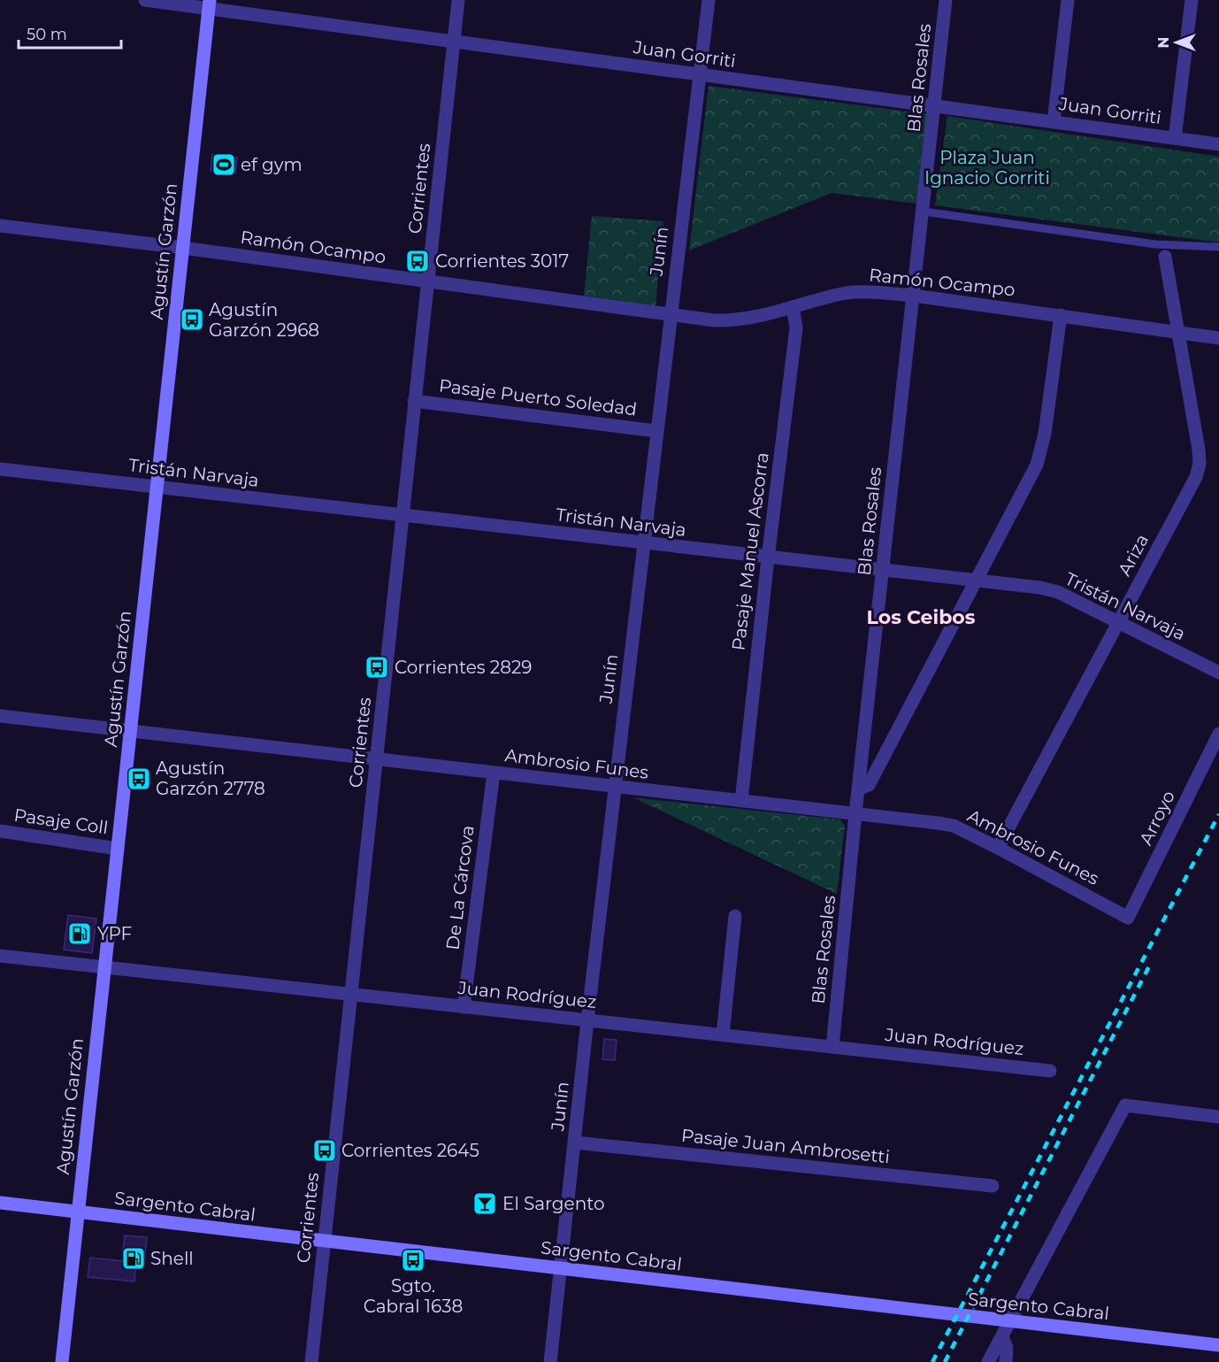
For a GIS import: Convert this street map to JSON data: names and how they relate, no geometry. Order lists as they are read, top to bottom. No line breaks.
{"streets":{"main road":["Agustín Garzón","Sargento Cabral"],"street":["Juan Gorriti","Blas Rosales","Corrientes","Ramón Ocampo","Junín","Pasaje Puerto Soledad","Tristán Narvaja","Pasaje Manuel Ascorra","Ariza","Ambrosio Funes","Arroyo","Pasaje Coll","De La Cárcova","Juan Rodríguez","Pasaje Juan Ambrosetti"]},"crossings":[["Juan Gorriti","Blas Rosales"],["Juan Gorriti","Corrientes"],["Juan Gorriti","Agustín Garzón"],["Juan Gorriti","Junín"],["Blas Rosales","Ramón Ocampo"],["Blas Rosales","Tristán Narvaja"],["Blas Rosales","Ambrosio Funes"],["Blas Rosales","Juan Rodríguez"],["Corrientes","Ramón Ocampo"],["Corrientes","Pasaje Puerto Soledad"],["Corrientes","Tristán Narvaja"],["Corrientes","Ambrosio Funes"],["Corrientes","Juan Rodríguez"],["Corrientes","Sargento Cabral"],["Ramón Ocampo","Agustín Garzón"],["Ramón Ocampo","Junín"],["Ramón Ocampo","Pasaje Manuel Ascorra"],["Ramón Ocampo","Ariza"],["Agustín Garzón","Tristán Narvaja"],["Agustín Garzón","Ambrosio Funes"],["Agustín Garzón","Pasaje Coll"],["Agustín Garzón","Juan Rodríguez"],["Agustín Garzón","Sargento Cabral"],["Junín","Pasaje Puerto Soledad"],["Junín","Tristán Narvaja"],["Junín","Ambrosio Funes"],["Junín","Juan Rodríguez"],["Junín","Pasaje Juan Ambrosetti"],["Junín","Sargento Cabral"],["Tristán Narvaja","Pasaje Manuel Ascorra"],["Tristán Narvaja","Ariza"],["Pasaje Manuel Ascorra","Ambrosio Funes"],["Ariza","Ambrosio Funes"],["Ambrosio Funes","Arroyo"],["Ambrosio Funes","De La Cárcova"],["De La Cárcova","Juan Rodríguez"]],"districts":["Los Ceibos"],"parks":["Plaza Juan Ignacio Gorriti"],"places":{"sports":["ef gym"],"bus stop":["Corrientes 3017","Agustín Garzón 2968","Corrientes 2829","Agustín Garzón 2778","Corrientes 2645","Sgto. Cabral 1638"],"fuel station":["YPF","Shell"],"bar":["El Sargento"]},"scale_bar":"50 m","north":"left"}
